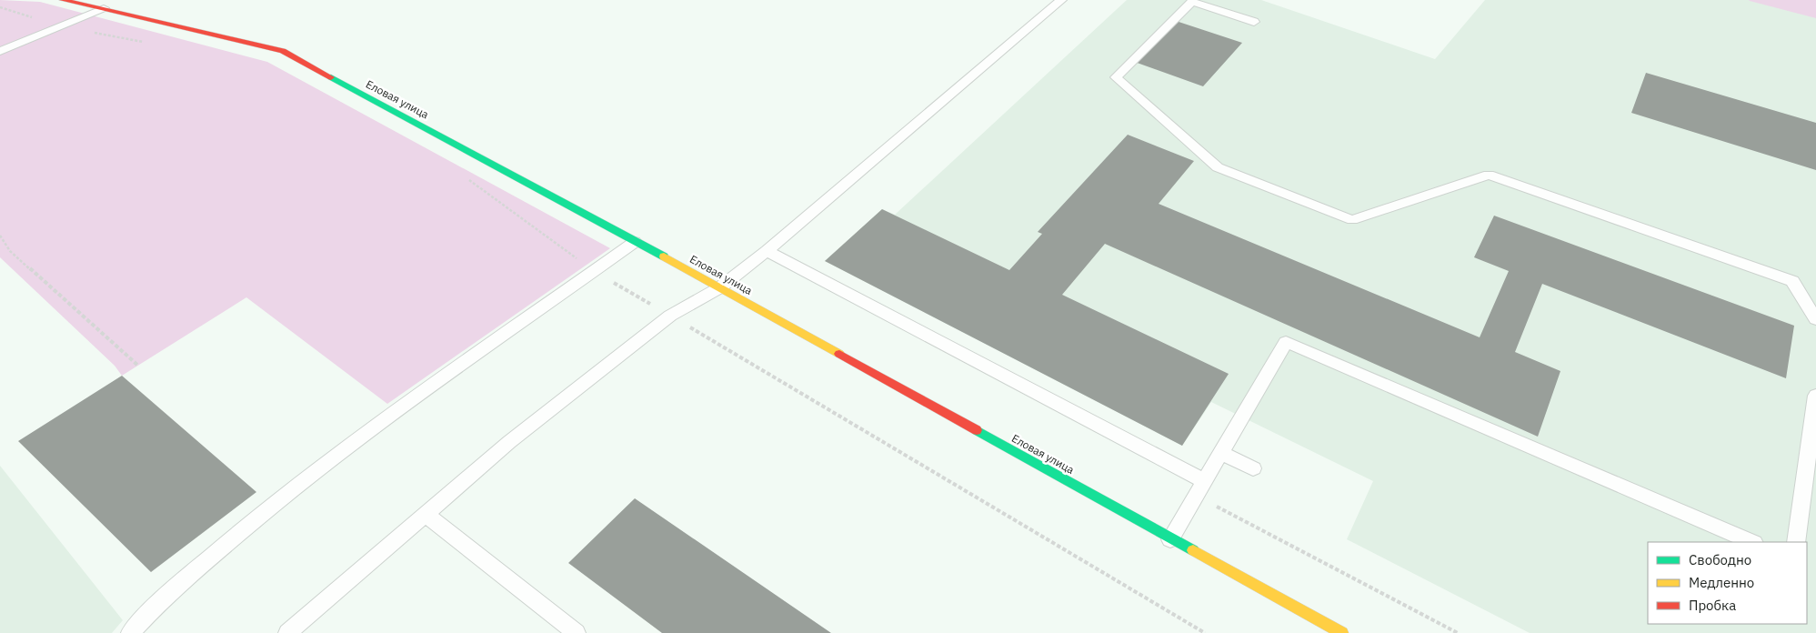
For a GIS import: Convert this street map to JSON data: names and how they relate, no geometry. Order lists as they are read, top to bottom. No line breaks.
{"streets":{"main road":["Еловая улица"]},"legend":["Свободно","Медленно","Пробка"]}
